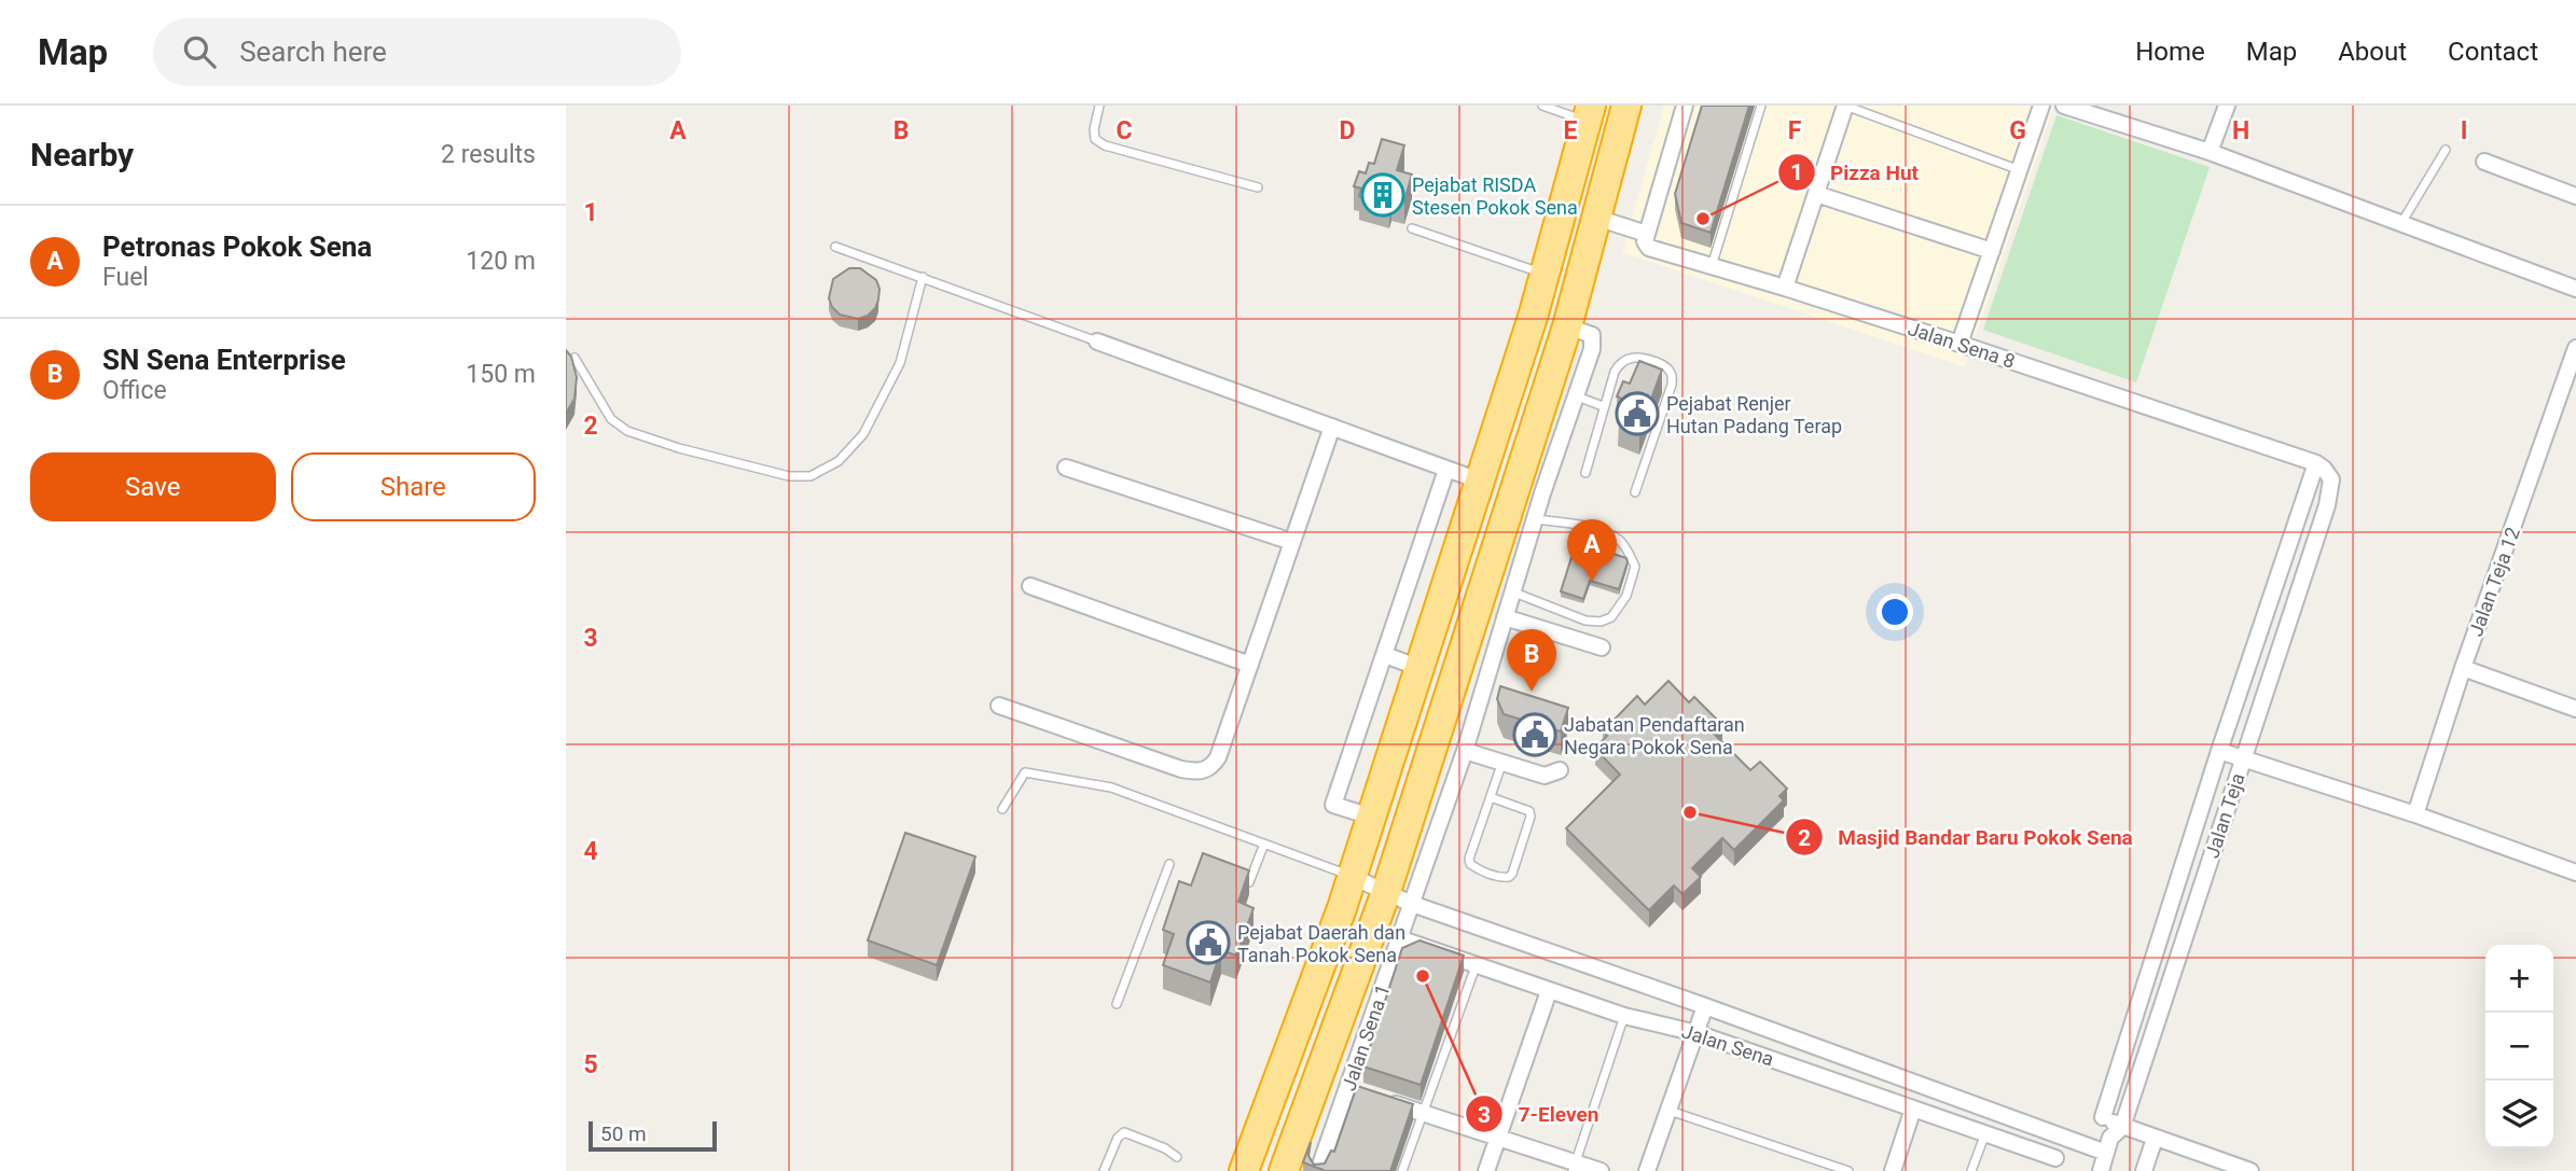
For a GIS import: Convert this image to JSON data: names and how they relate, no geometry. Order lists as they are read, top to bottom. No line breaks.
{"streets":{"street":["Jalan Sena 8","Jalan Teja 12","Jalan Teja","Jalan Sena 1","Jalan Sena"]},"crossings":[["Jalan Sena 8","Jalan Teja"],["Jalan Sena 1","Jalan Sena"]],"places":{"building":["Pejabat RISDA Stesen Pokok Sena"],"other":["Pizza Hut","Masjid Bandar Baru Pokok Sena","7-Eleven"],"public building":["Pejabat Renjer Hutan Padang Terap","Jabatan Pendaftaran Negara Pokok Sena","Pejabat Daerah dan Tanah Pokok Sena"]},"scale_bar":"50 m","page":{"header":"Map","search":"Search here","nav":["Home","Map","About","Contact"],"heading":["Nearby","2 results"],"list":[{"mark":"A","name":"Petronas Pokok Sena","note":"Fuel","value":"120 m"},{"mark":"B","name":"SN Sena Enterprise","note":"Office","value":"150 m"}],"buttons":["Save","Share"],"pins":["A","B"],"map_buttons":["+","−"],"scale":"50 m"},"grid":{"columns":["A","B","C","D","E","F","G","H","I"],"rows":["1","2","3","4","5"]}}
